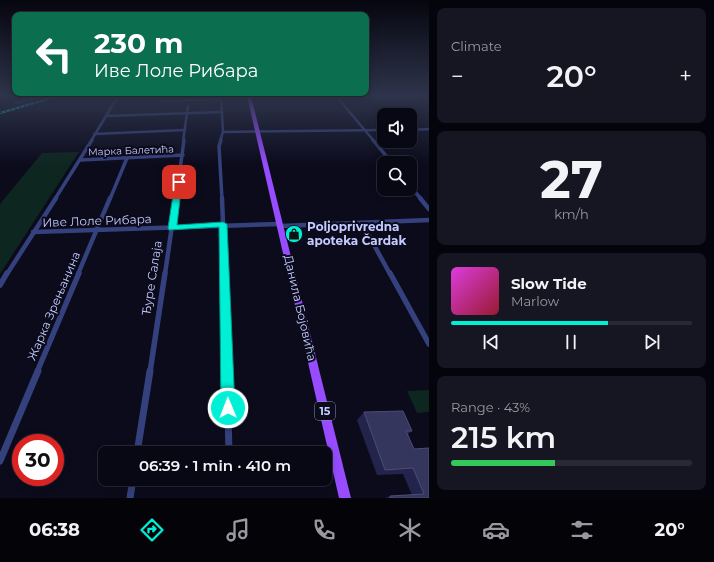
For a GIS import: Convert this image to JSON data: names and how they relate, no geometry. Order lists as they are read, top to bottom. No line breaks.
{"streets":{"main road":["Данила Бојовића","15"],"street":["Марка Балетића","Иве Лоле Рибара","Ђуре Салаја","Жарка Зрењанина"]},"crossings":[["Марка Балетића","Ђуре Салаја"],["Марка Балетића","Жарка Зрењанина"],["Иве Лоле Рибара","Ђуре Салаја"],["Иве Лоле Рибара","Жарка Зрењанина"],["Иве Лоле Рибара","Данила Бојовића"]],"places":{"shop":["Poljoprivredna apoteka Čardak"]},"page":{"tile":["Climate",["27","km/h"],["Range · 43%","215 km"]],"turn":["230 m","Иве Лоле Рибара"],"heat":["−","20°","+"],"song":["Slow Tide","Marlow"],"limit":"30","trip":"06:39 · 1 min · 410 m","tabs":["06:38","20°"]}}
